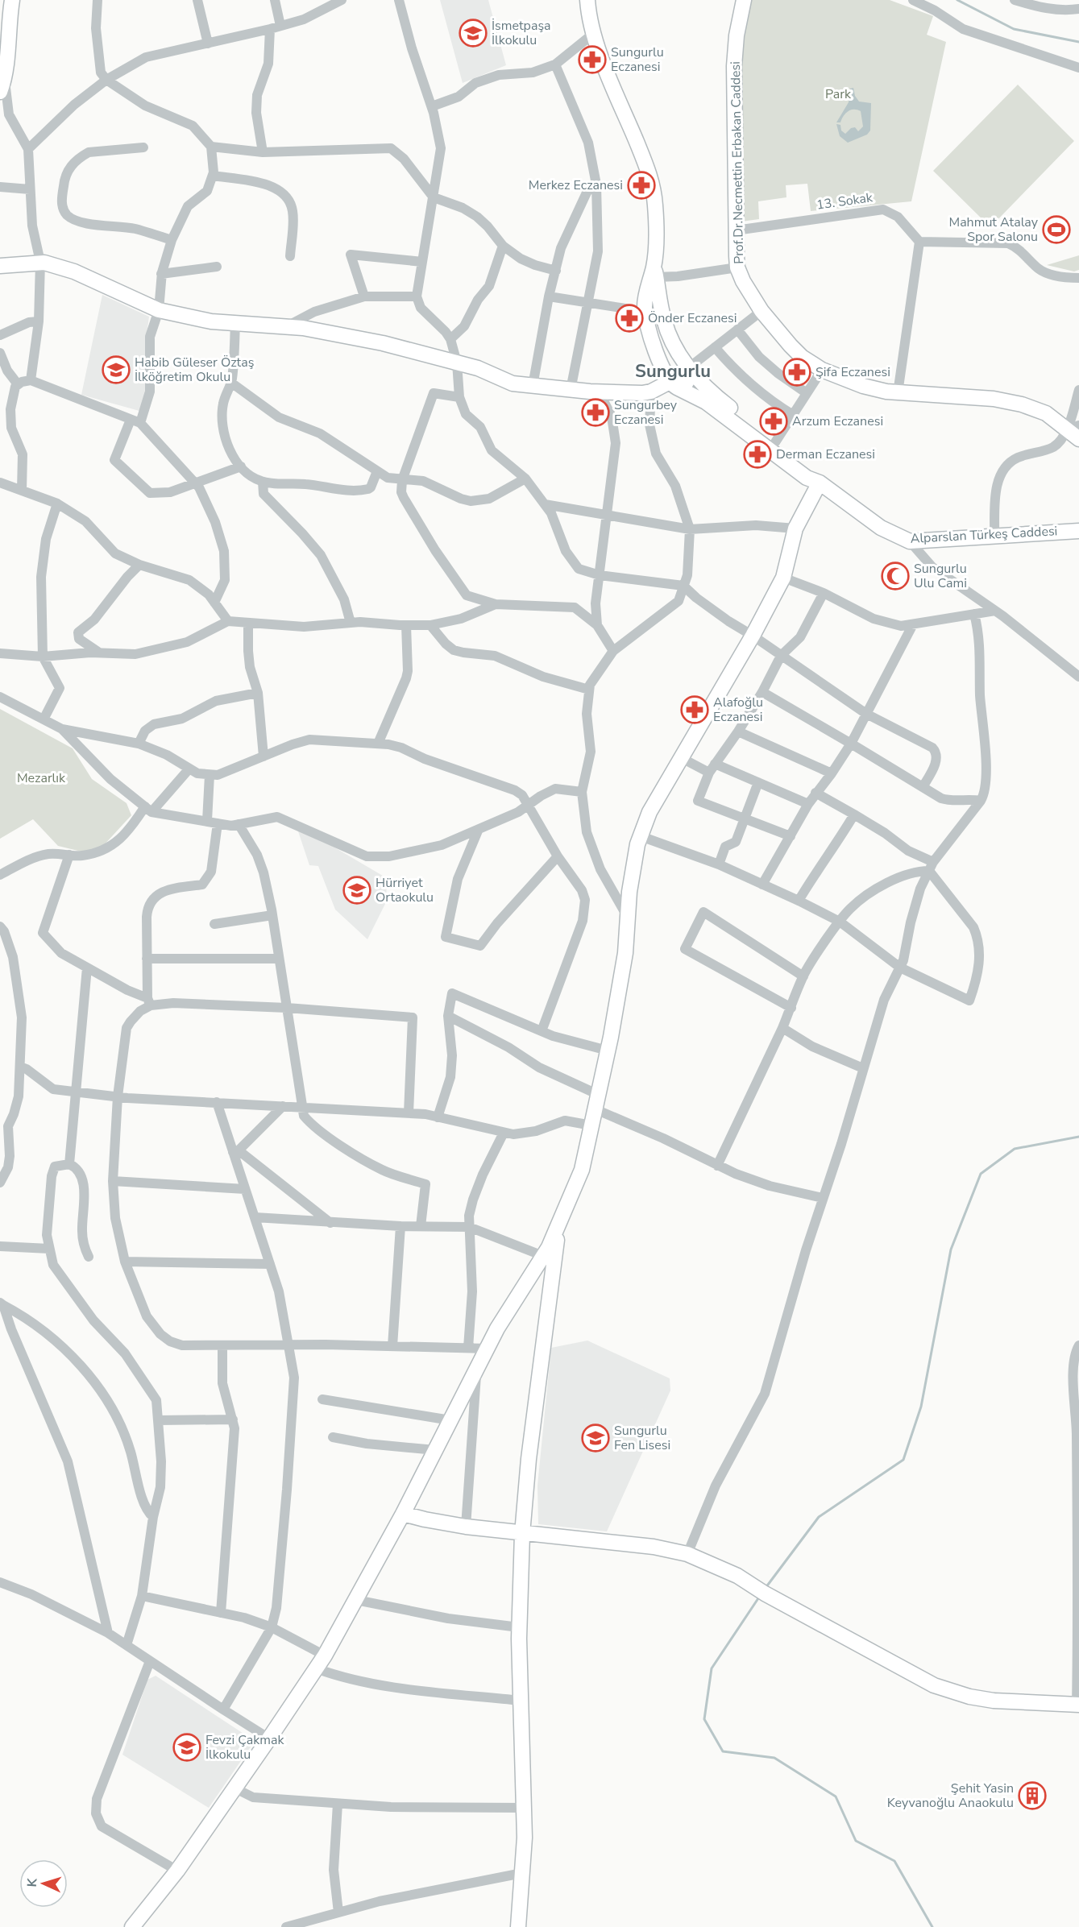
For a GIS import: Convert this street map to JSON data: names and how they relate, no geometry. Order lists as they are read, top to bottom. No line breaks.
{"streets":{"street":["Prof.Dr.Necmettin Erbakan Caddesi","13. Sokak","Alparslan Türkeş Caddesi"]},"crossings":[["Prof.Dr.Necmettin Erbakan Caddesi","13. Sokak"]],"districts":["Sungurlu"],"parks":["Park","Mezarlık"],"places":{"school or university":["İsmetpaşa İlkokulu","Habib Güleser Öztaş İlköğretim Okulu","Hürriyet Ortaokulu","Sungurlu Fen Lisesi","Fevzi Çakmak İlkokulu"],"pharmacy":["Sungurlu Eczanesi","Merkez Eczanesi","Önder Eczanesi","Şifa Eczanesi","Sungurbey Eczanesi","Arzum Eczanesi","Derman Eczanesi","Alafoğlu Eczanesi"],"sports":["Mahmut Atalay Spor Salonu"],"mosque":["Sungurlu Ulu Cami"],"building":["Şehit Yasin Keyvanoğlu Anaokulu"]},"north":"left"}
